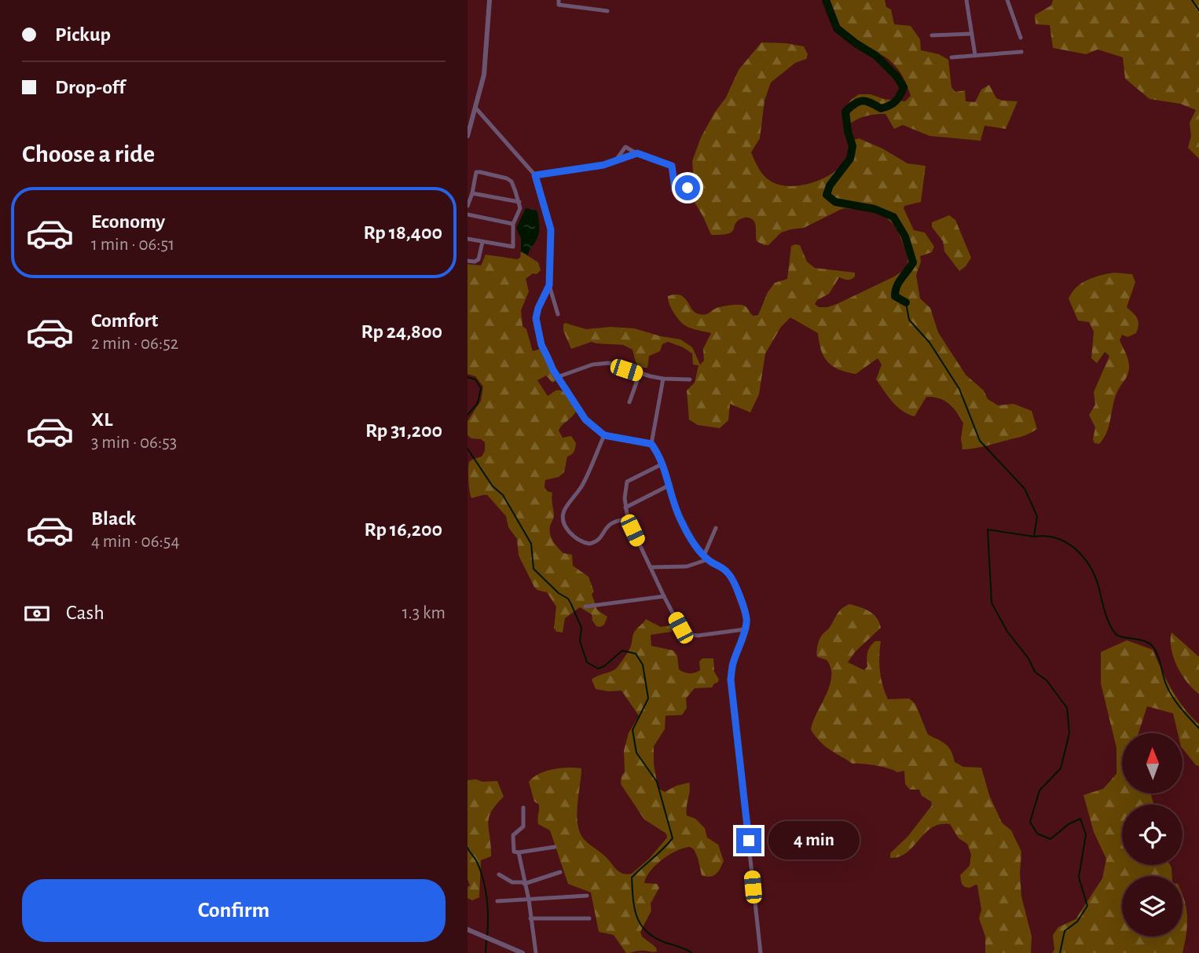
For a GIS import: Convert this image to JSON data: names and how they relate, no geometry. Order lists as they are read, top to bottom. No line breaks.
{"north":"top","page":{"banner":["Pickup","Drop-off"],"heading":"Choose a ride","list":[{"name":"Economy","note":"1 min · 06:51","value":"Rp 18,400"},{"name":"Comfort","note":"2 min · 06:52","value":"Rp 24,800"},{"name":"XL","note":"3 min · 06:53","value":"Rp 31,200"},{"name":"Black","note":"4 min · 06:54","value":"Rp 16,200"}],"pay":["Cash","1.3 km"],"bubble":"4 min","buttons":"Confirm"}}
